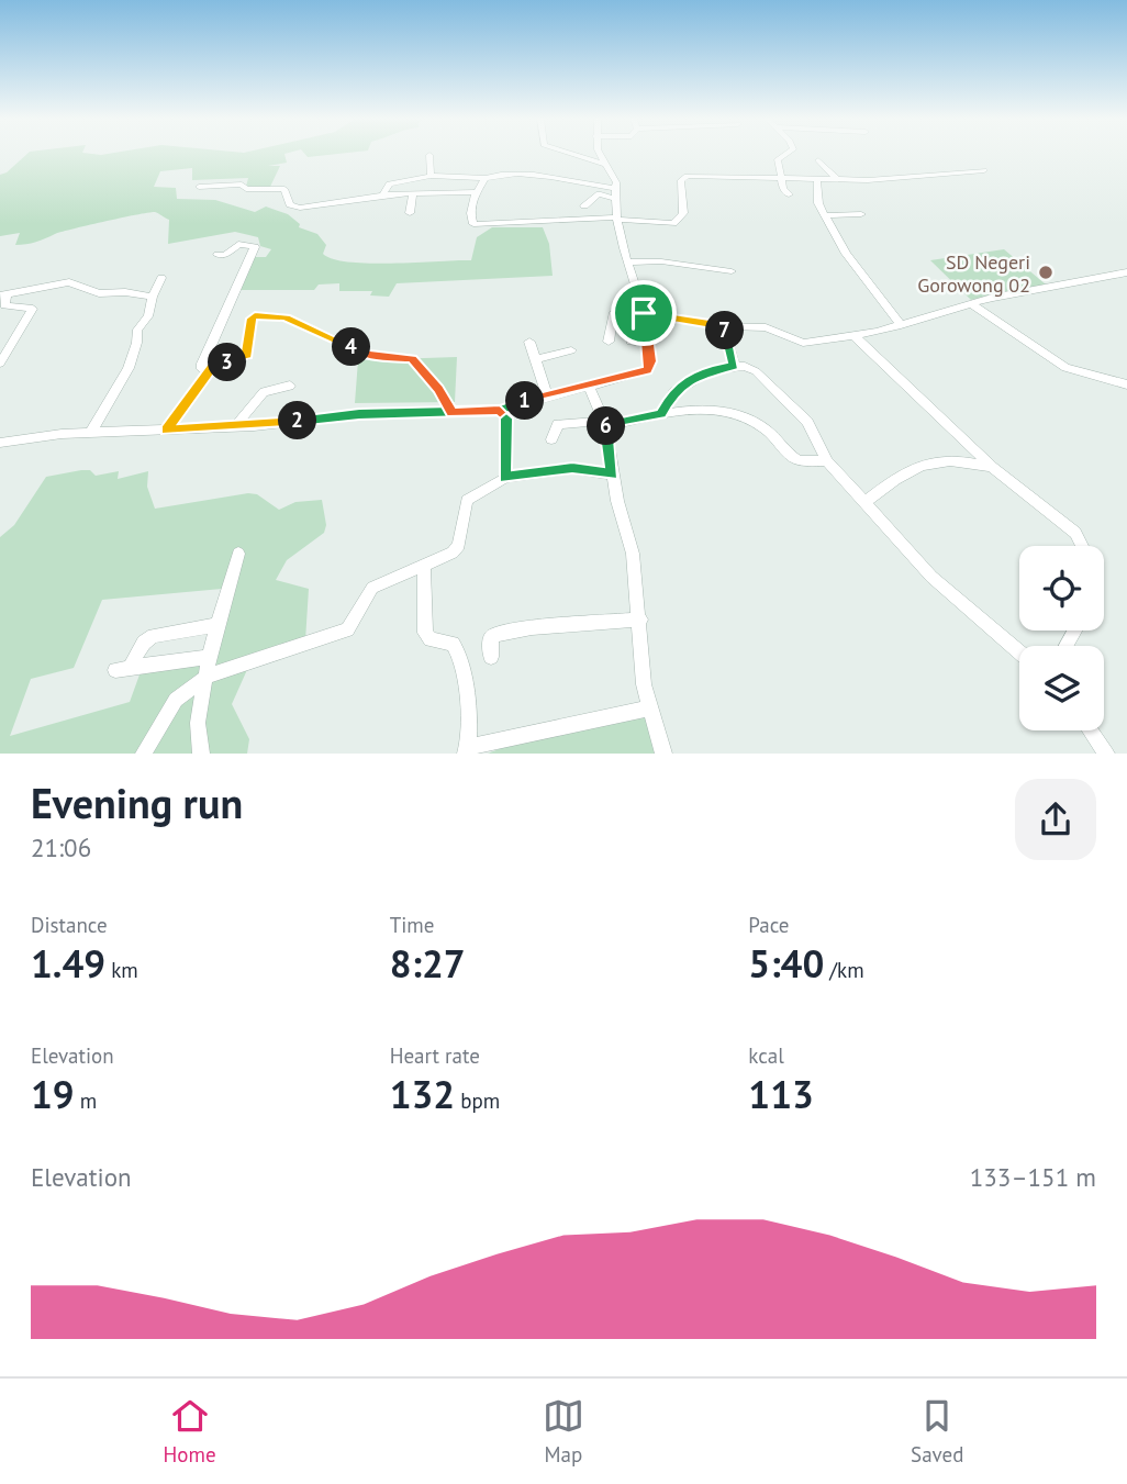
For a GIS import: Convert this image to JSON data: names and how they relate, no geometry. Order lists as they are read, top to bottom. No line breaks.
{"places":["SD Negeri Gorowong 02"],"page":{"pins":["7","4","3","1","2","6"],"heading":["Evening run","21:06"],"stats":[["Distance","1.49 km"],["Time","8:27"],["Pace","5:40 /km"],["Elevation","19 m"],["Heart rate","132 bpm"],["kcal","113"]],"chart":["Elevation","133–151 m"],"tabs":["Home","Map","Saved"]}}
